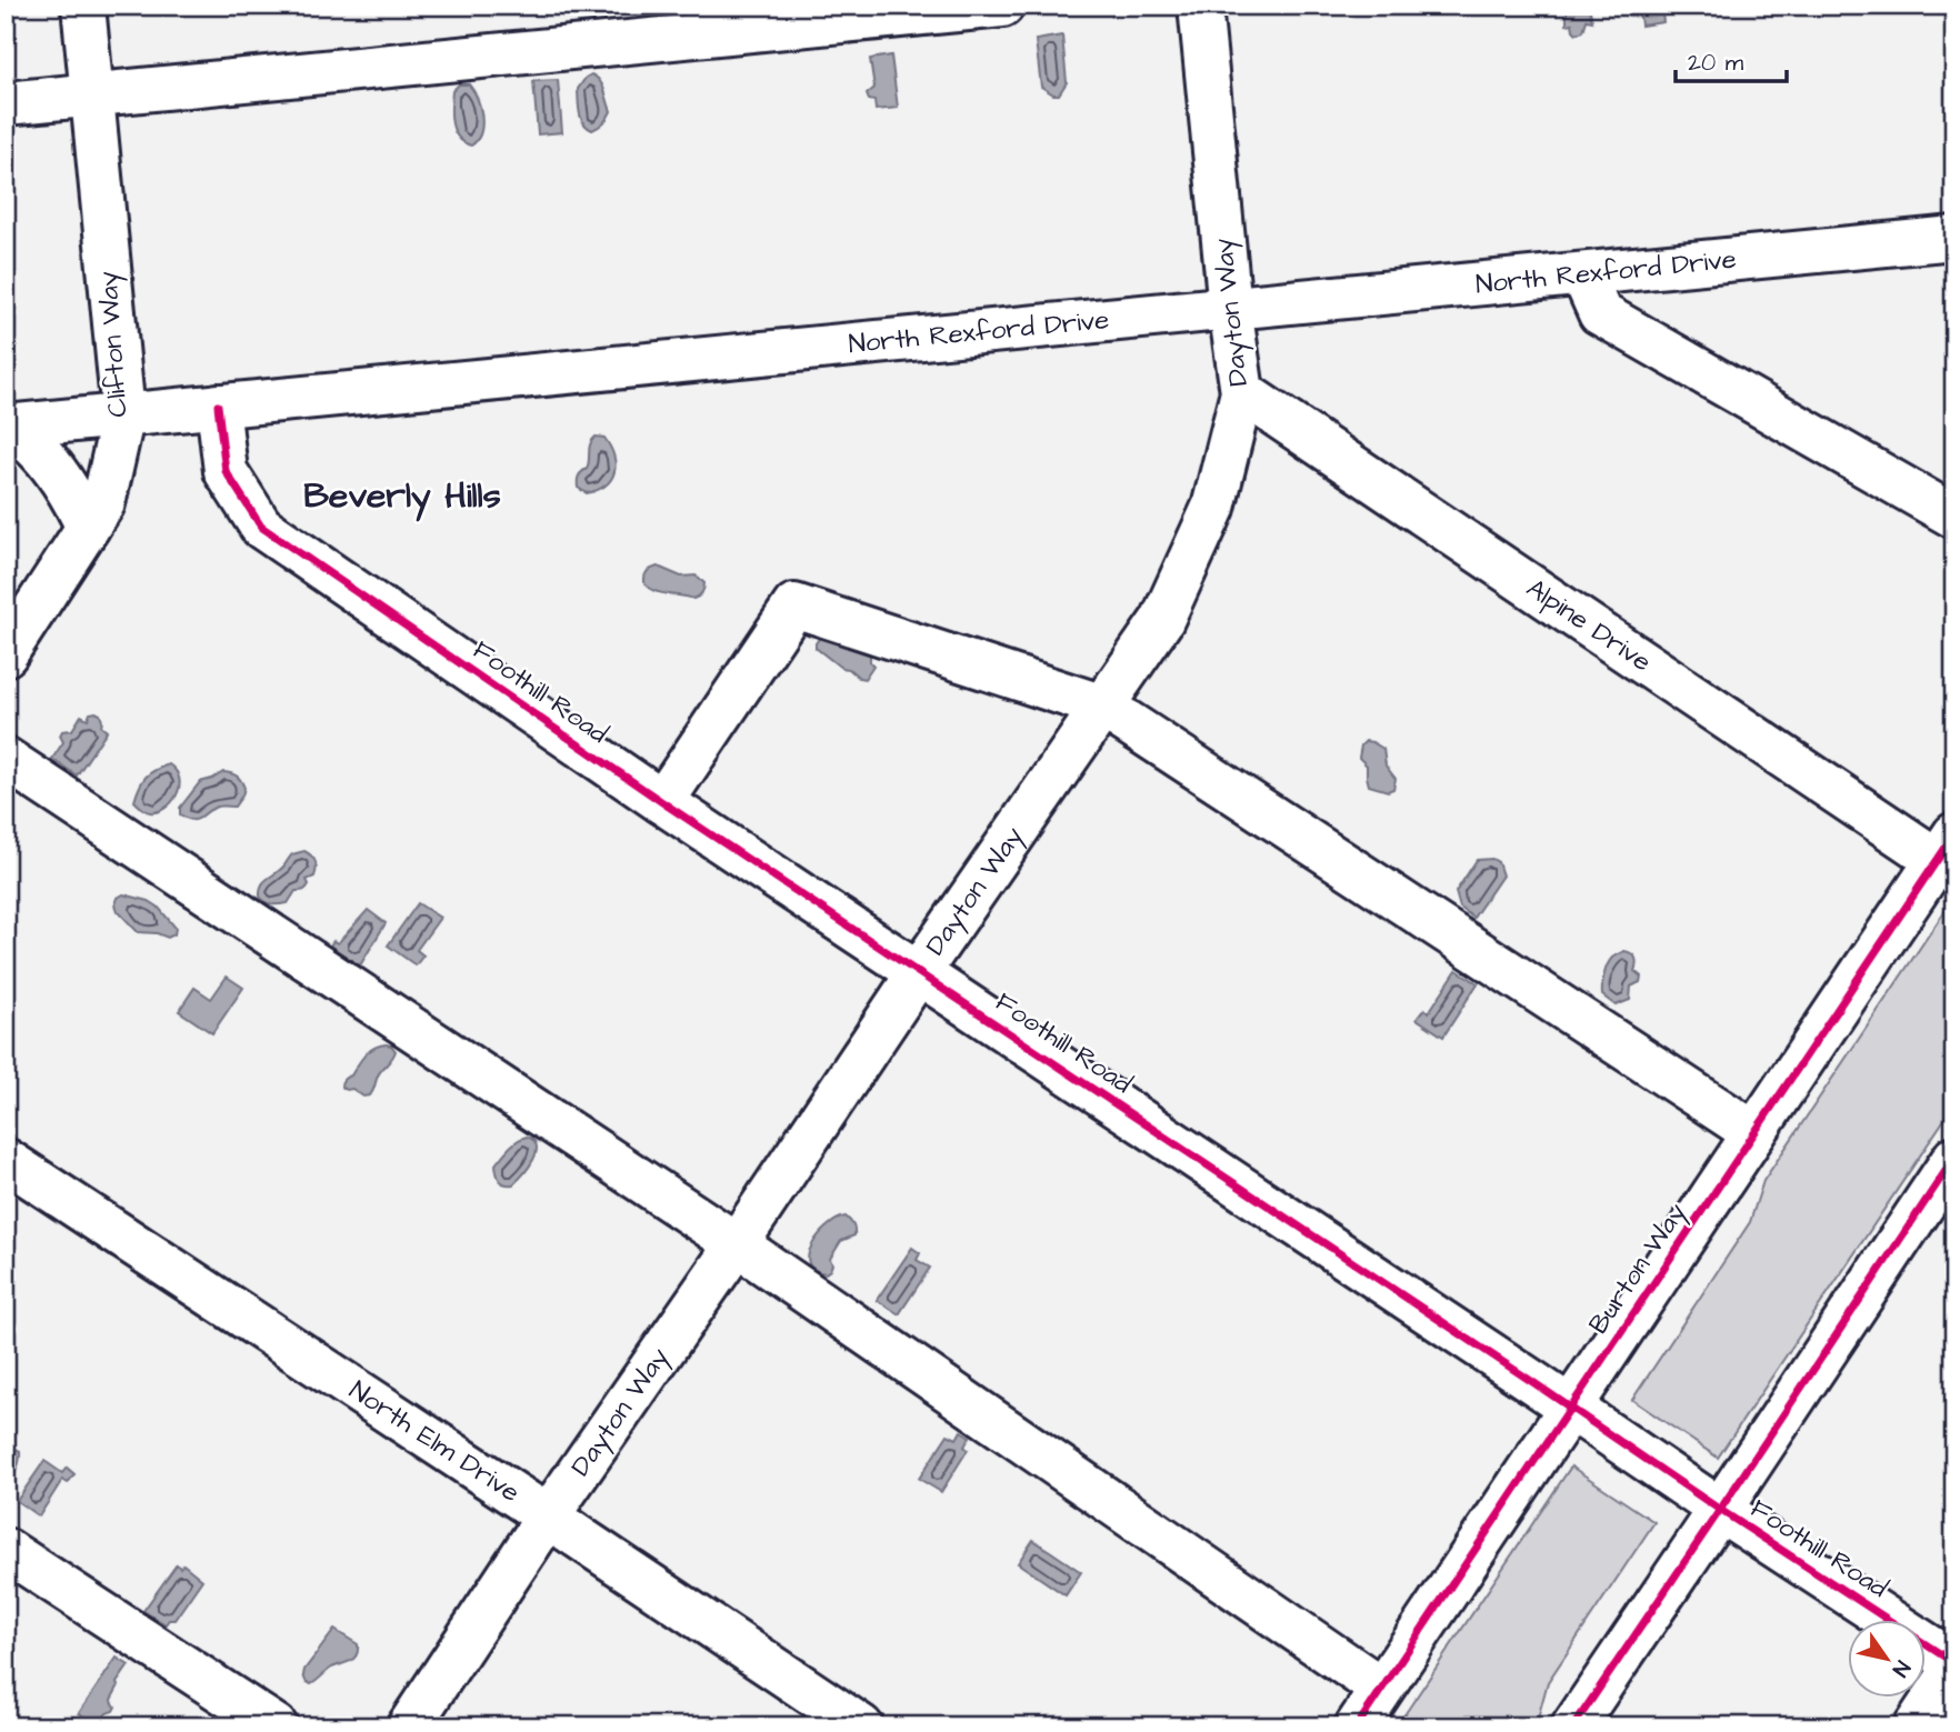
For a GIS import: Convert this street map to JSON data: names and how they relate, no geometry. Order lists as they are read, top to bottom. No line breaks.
{"streets":{"street":["North Rexford Drive","Dayton Way","Clifton Way","Alpine Drive","Foothill Road","Burton Way","North Elm Drive"]},"crossings":[["North Rexford Drive","Dayton Way"],["North Rexford Drive","Clifton Way"],["North Rexford Drive","Foothill Road"],["Dayton Way","Alpine Drive"],["Dayton Way","Foothill Road"],["Dayton Way","North Elm Drive"],["Alpine Drive","Burton Way"],["Foothill Road","Burton Way"]],"districts":["Beverly Hills"],"scale_bar":"20 m","north":"bottom right"}
